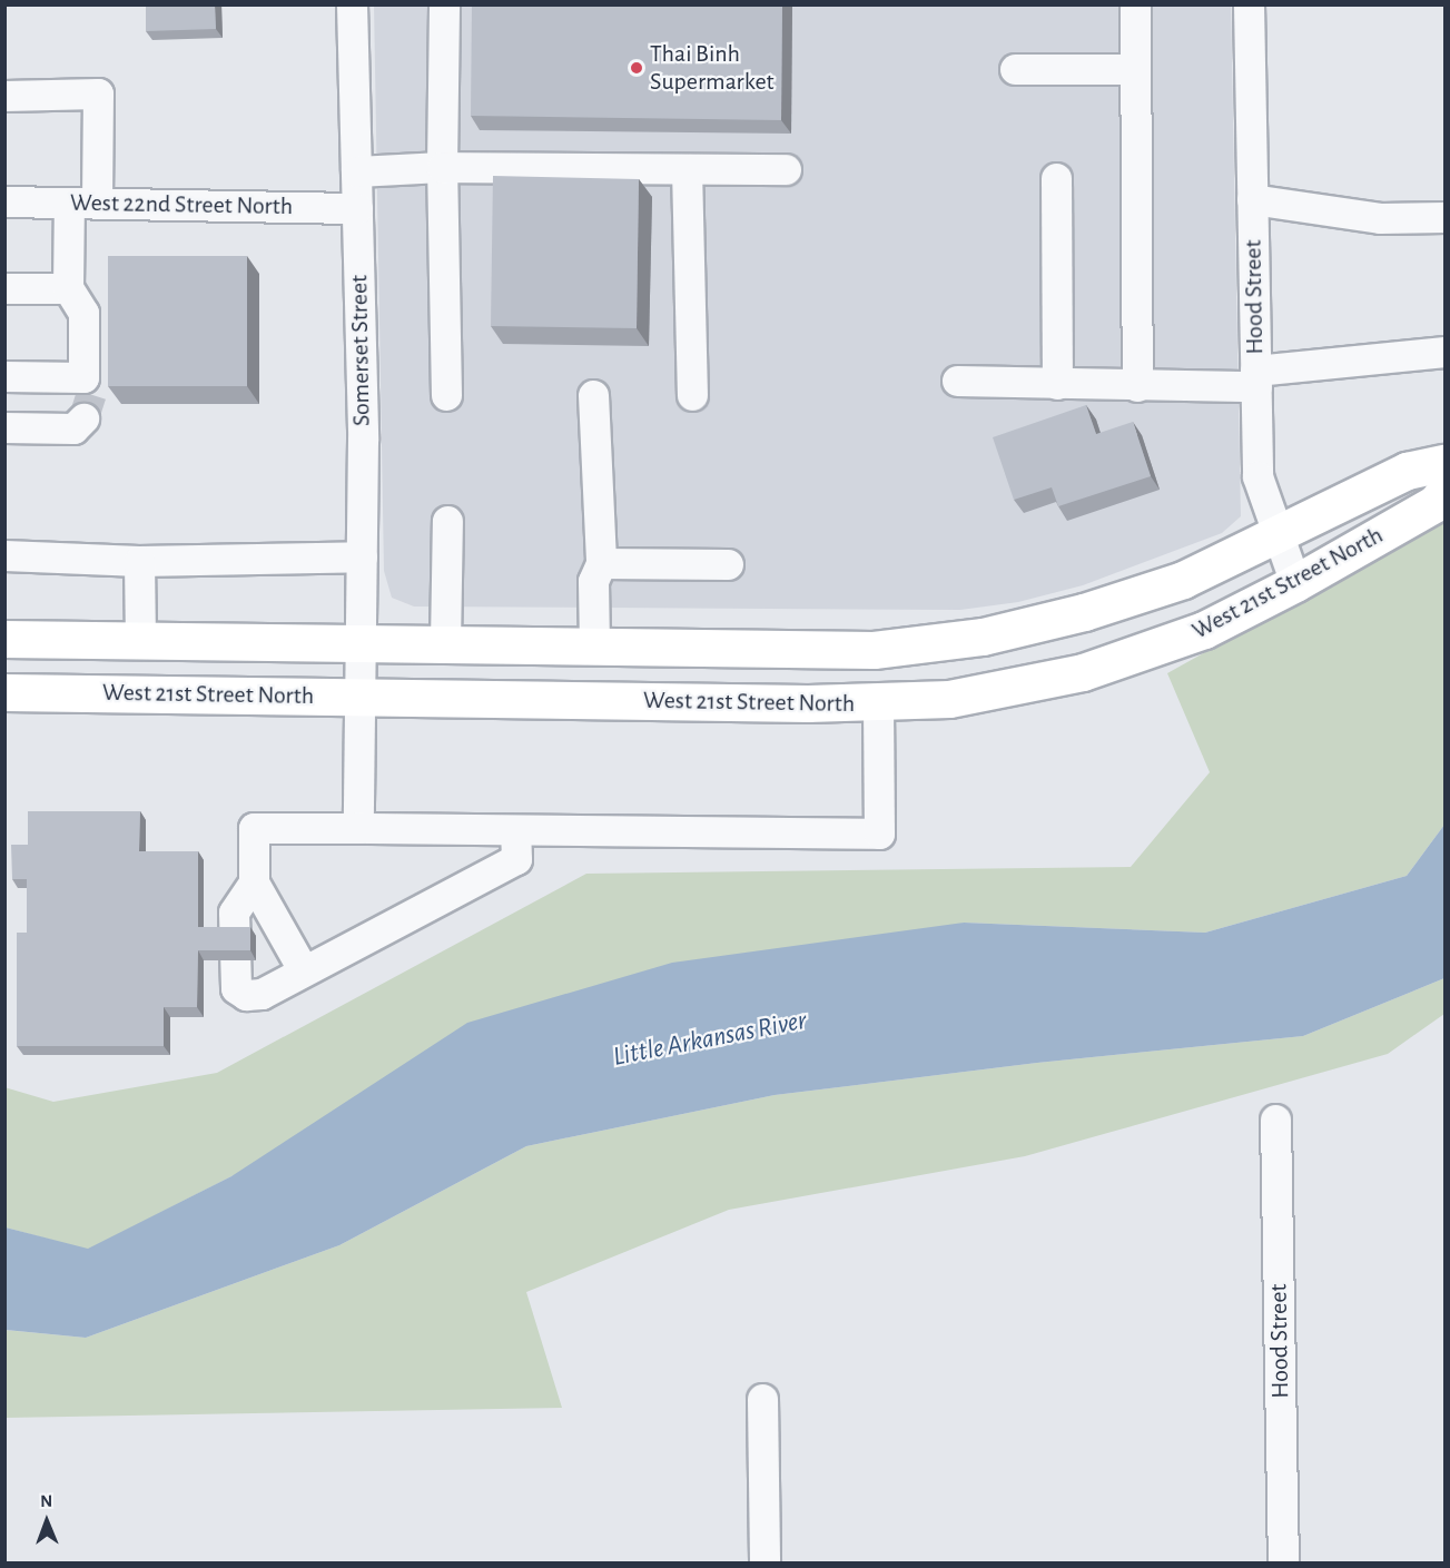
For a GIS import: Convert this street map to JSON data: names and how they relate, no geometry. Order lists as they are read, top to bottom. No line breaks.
{"streets":{"main road":["West 21st Street North"],"street":["West 22nd Street North","Hood Street","Somerset Street"]},"crossings":[["West 22nd Street North","Somerset Street"],["Hood Street","West 21st Street North"],["Somerset Street","West 21st Street North"]],"water":["Little Arkansas River"],"places":["Thai Binh Supermarket"],"north":"top"}
